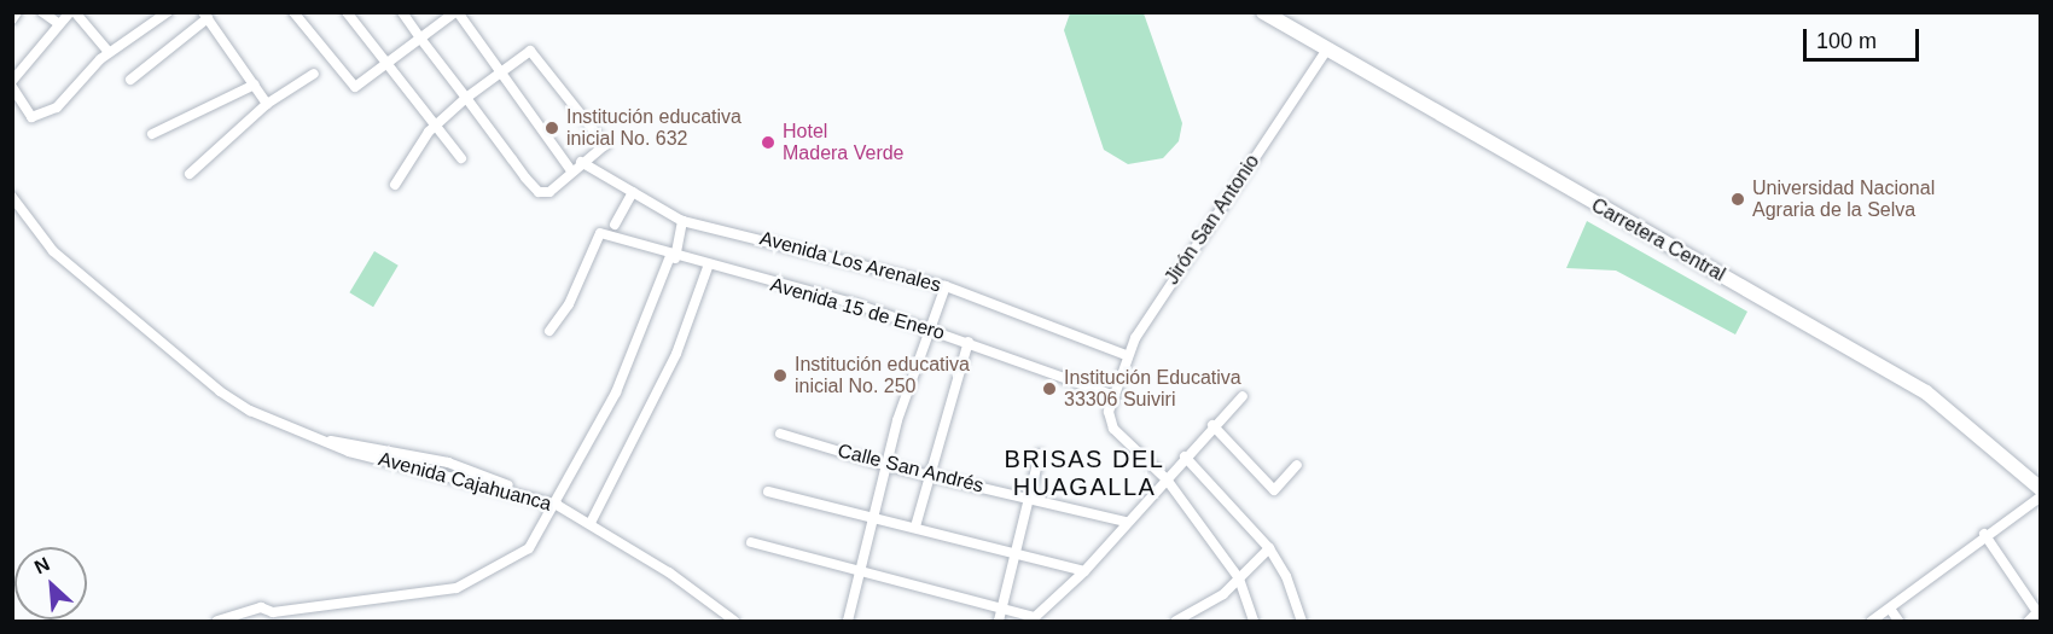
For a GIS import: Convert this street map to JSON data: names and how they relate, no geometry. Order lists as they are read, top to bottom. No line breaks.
{"streets":{"highway":["Carretera Central"],"street":["Jirón San Antonio","Avenida Los Arenales","Avenida 15 de Enero","Calle San Andrés","Avenida Cajahuanca"]},"crossings":[["Jirón San Antonio","Carretera Central"],["Jirón San Antonio","Avenida Los Arenales"],["Jirón San Antonio","Avenida 15 de Enero"]],"districts":["BRISAS DEL HUAGALLA"],"places":["Institución educativa inicial No. 632","Hotel Madera Verde","Universidad Nacional Agraria de la Selva","Institución educativa inicial No. 250","Institución Educativa 33306 Suiviri"],"scale_bar":"100 m","north":"top left"}
